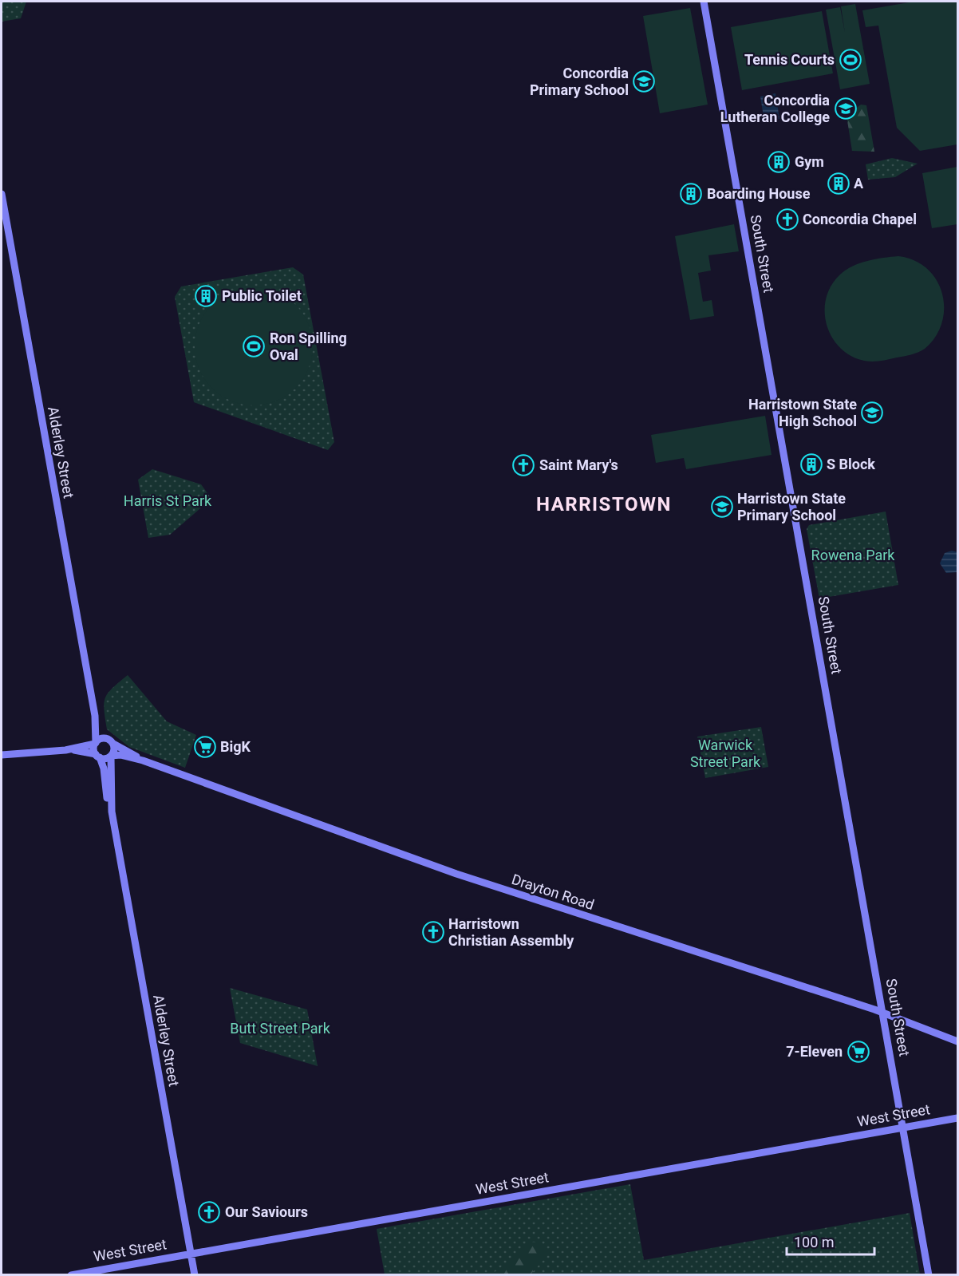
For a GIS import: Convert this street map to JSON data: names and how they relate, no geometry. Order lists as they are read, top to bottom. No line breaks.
{"streets":{"street":["South Street","Alderley Street","Drayton Road","West Street"]},"crossings":[["South Street","Drayton Road"],["South Street","West Street"],["Alderley Street","Drayton Road"],["Alderley Street","West Street"]],"districts":["HARRISTOWN"],"parks":["Harris St Park","Rowena Park","Warwick Street Park","Butt Street Park"],"places":{"sports":["Tennis Courts","Ron Spilling Oval"],"school or university":["Concordia Primary School","Concordia Lutheran College","Harristown State High School","Harristown State Primary School"],"building":["Gym","A","Boarding House","Public Toilet","S Block"],"church":["Concordia Chapel","Saint Mary's","Harristown Christian Assembly","Our Saviours"],"supermarket":["BigK","7-Eleven"]},"scale_bar":"100 m"}
